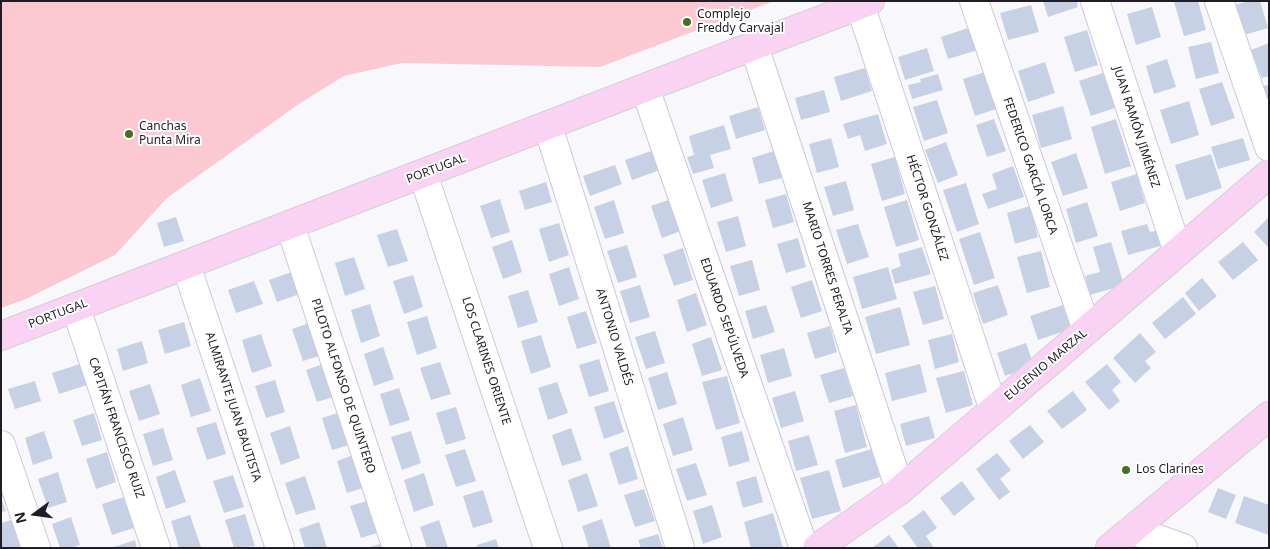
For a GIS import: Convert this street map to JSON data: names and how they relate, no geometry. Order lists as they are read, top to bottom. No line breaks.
{"streets":{"main road":["PORTUGAL","EUGENIO MARZAL"],"street":["JUAN RAMÓN JIMÉNEZ","FEDERICO GARCÍA LORCA","HÉCTOR GONZÁLEZ","MARIO TORRES PERALTA","EDUARDO SEPÚLVEDA","ANTONIO VALDÉS","LOS CLARINES ORIENTE","PILOTO ALFONSO DE QUINTERO","ALMIRANTE JUAN BAUTISTA","CAPITÁN FRANCISCO RUIZ"]},"crossings":[["JUAN RAMÓN JIMÉNEZ","EUGENIO MARZAL"],["FEDERICO GARCÍA LORCA","EUGENIO MARZAL"],["PORTUGAL","HÉCTOR GONZÁLEZ"],["PORTUGAL","MARIO TORRES PERALTA"],["PORTUGAL","EDUARDO SEPÚLVEDA"],["PORTUGAL","ANTONIO VALDÉS"],["PORTUGAL","LOS CLARINES ORIENTE"],["PORTUGAL","PILOTO ALFONSO DE QUINTERO"],["PORTUGAL","ALMIRANTE JUAN BAUTISTA"],["PORTUGAL","CAPITÁN FRANCISCO RUIZ"],["HÉCTOR GONZÁLEZ","EUGENIO MARZAL"],["MARIO TORRES PERALTA","EUGENIO MARZAL"]],"places":["Complejo Freddy Carvajal","Canchas Punta Mira","Los Clarines"],"north":"left"}
